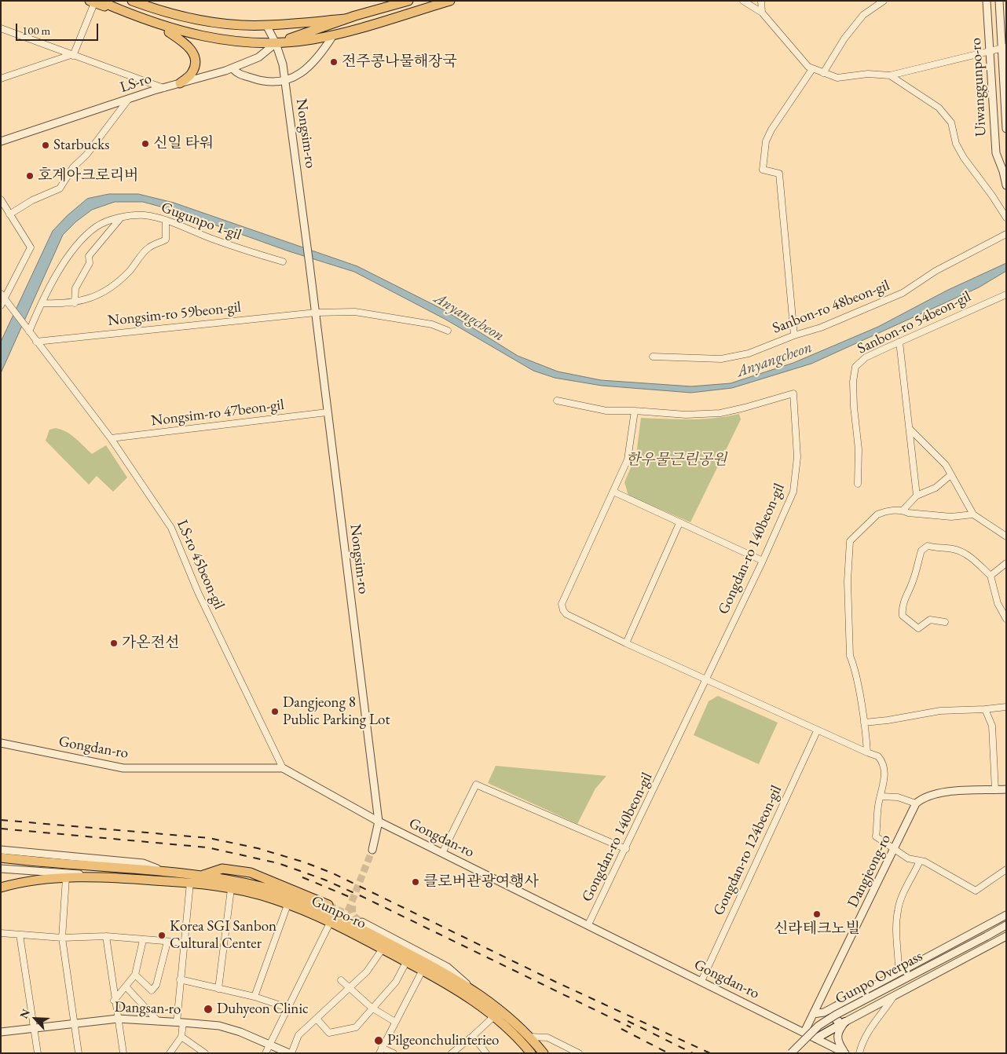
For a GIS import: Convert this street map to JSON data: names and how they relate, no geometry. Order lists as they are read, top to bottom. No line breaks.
{"streets":{"main road":["Gunpo-ro"],"street":["LS-ro","Uiwanggunpo-ro","Nongsim-ro","Gugunpo 1-gil","Sanbon-ro 48beon-gil","Nongsim-ro 59beon-gil","Sanbon-ro 54beon-gil","Nongsim-ro 47beon-gil","Gongdan-ro 140beon-gil","LS-ro 45beon-gil","Gongdan-ro","Gongdan-ro 124beon-gil","Dangjeong-ro","Gunpo Overpass","Dangsan-ro"]},"crossings":[["LS-ro","Nongsim-ro"],["Nongsim-ro","Nongsim-ro 59beon-gil"],["Nongsim-ro","Nongsim-ro 47beon-gil"],["Nongsim-ro","Gongdan-ro"],["Gugunpo 1-gil","LS-ro 45beon-gil"],["Nongsim-ro 59beon-gil","LS-ro 45beon-gil"],["Nongsim-ro 47beon-gil","LS-ro 45beon-gil"],["Gongdan-ro 140beon-gil","Gongdan-ro"],["LS-ro 45beon-gil","Gongdan-ro"],["Gongdan-ro","Gongdan-ro 124beon-gil"],["Gongdan-ro","Dangjeong-ro"]],"water":["Anyangcheon"],"parks":["한우물근린공원"],"places":["전주콩나물해장국","신일 타워","Starbucks","호계아크로리버","가온전선","Dangjeong 8 Public Parking Lot","클로버관광여행사","신라테크노빌","Korea SGI Sanbon Cultural Center","Duhyeon Clinic","Pilgeonchulinterieo"],"scale_bar":"100 m","north":"top left"}
